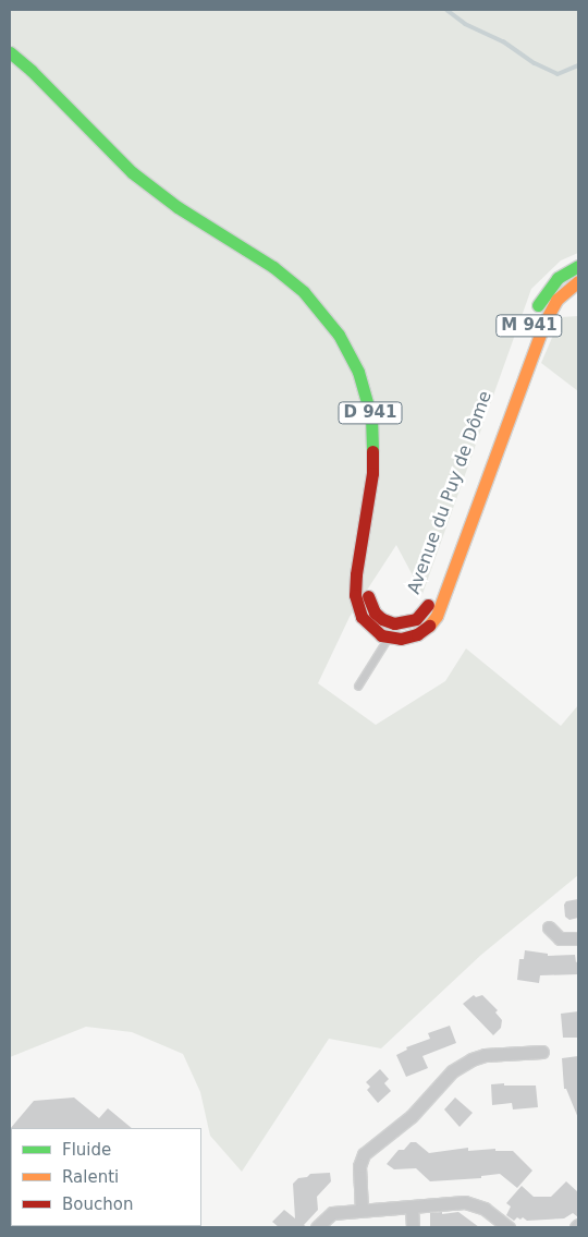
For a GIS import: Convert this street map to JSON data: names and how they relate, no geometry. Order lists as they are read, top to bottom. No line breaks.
{"streets":{"main road":["M 941","D 941","Avenue du Puy de Dôme"]},"crossings":[["M 941","Avenue du Puy de Dôme"],["D 941","Avenue du Puy de Dôme"]],"legend":["Fluide","Ralenti","Bouchon"]}
